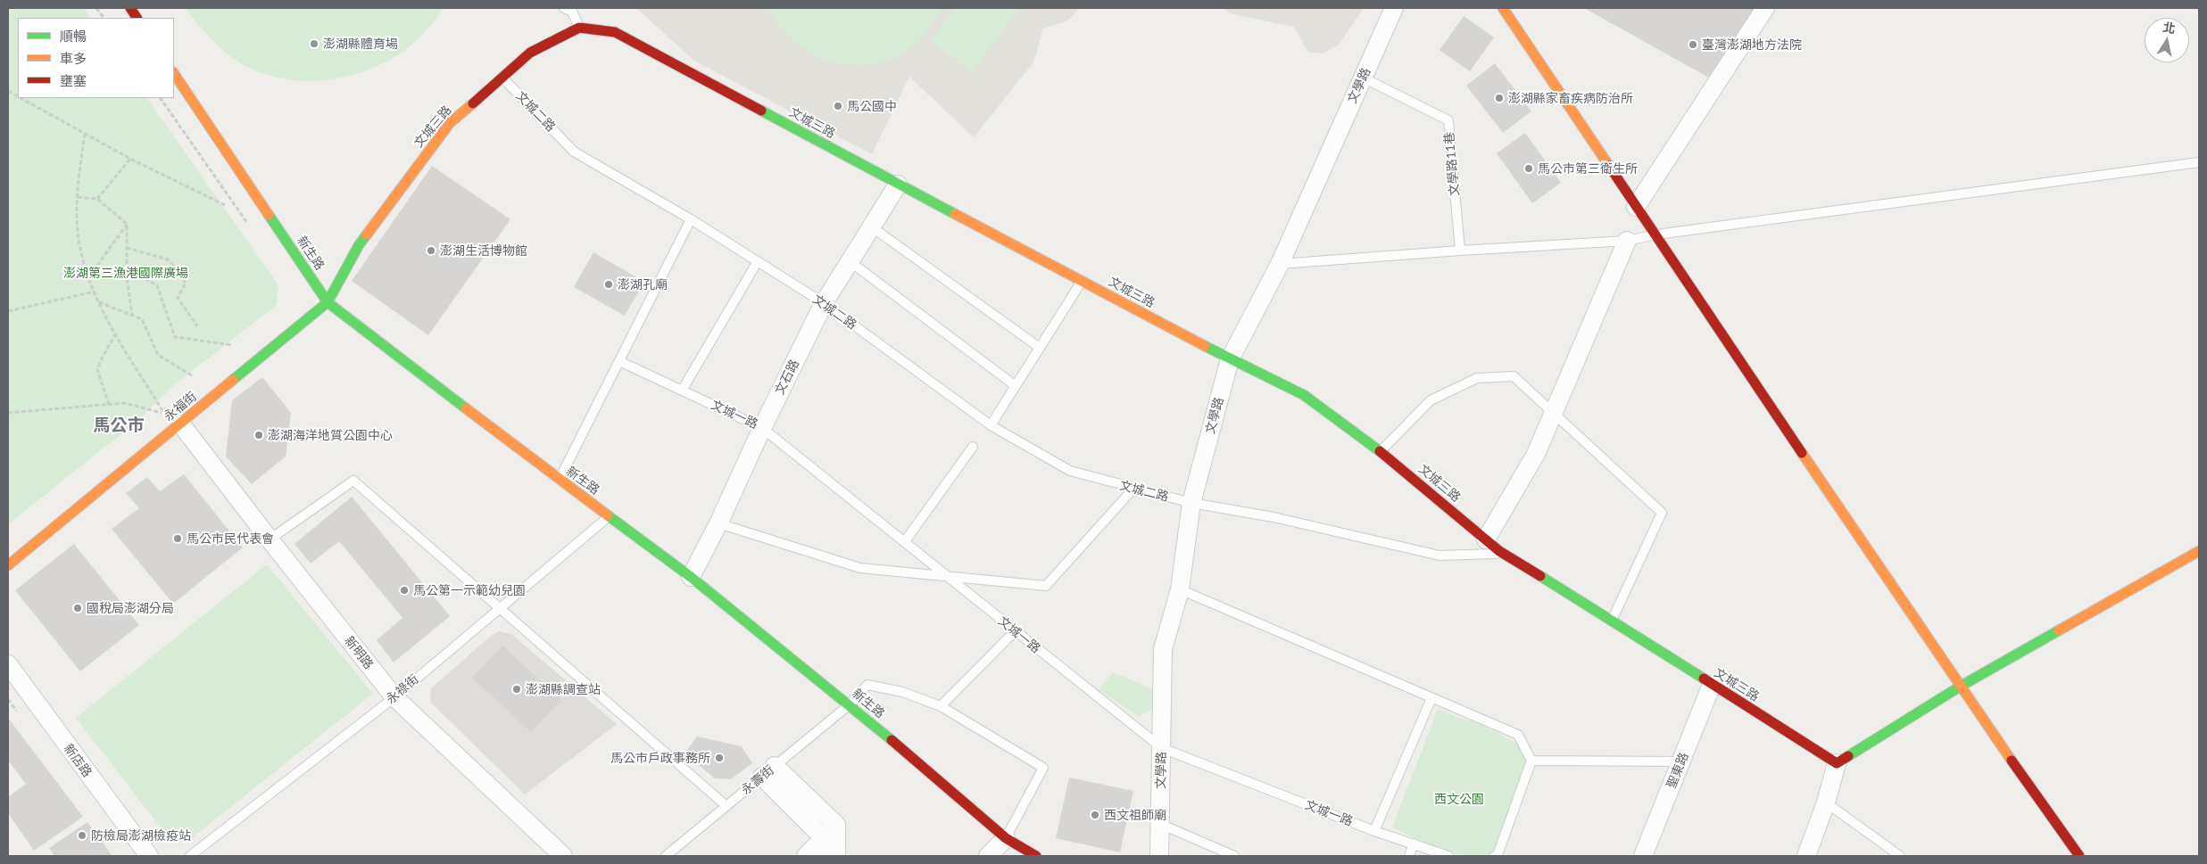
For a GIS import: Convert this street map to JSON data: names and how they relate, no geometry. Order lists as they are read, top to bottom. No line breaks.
{"streets":{"street":["文學路","文城三路","新生路","文石路","永福街","新明路","新店路","聖東路"],"lane":["文城二路","文學路11巷","文城一路","永祿街","永壽街"]},"crossings":[["文學路","文城二路"],["文學路","文城三路"],["文學路","文學路11巷"],["文學路","文城一路"],["文城二路","文城三路"],["文城二路","文石路"],["文城三路","新生路"],["文城三路","文石路"],["文城三路","永福街"],["文城三路","聖東路"],["新生路","文石路"],["新生路","永福街"],["新生路","永祿街"],["新生路","永壽街"],["文石路","文城一路"],["永福街","新明路"],["新明路","永祿街"]],"districts":["馬公市"],"parks":["澎湖第三漁港國際廣場","西文公園"],"places":["澎湖縣體育場","臺灣澎湖地方法院","澎湖縣家畜疾病防治所","馬公國中","馬公市第三衛生所","澎湖生活博物館","澎湖孔廟","澎湖海洋地質公園中心","馬公市民代表會","馬公第一示範幼兒園","國稅局澎湖分局","澎湖縣調查站","馬公市戶政事務所","西文祖師廟","防檢局澎湖檢疫站"],"legend":["順暢","車多","壅塞"],"north":"top"}
